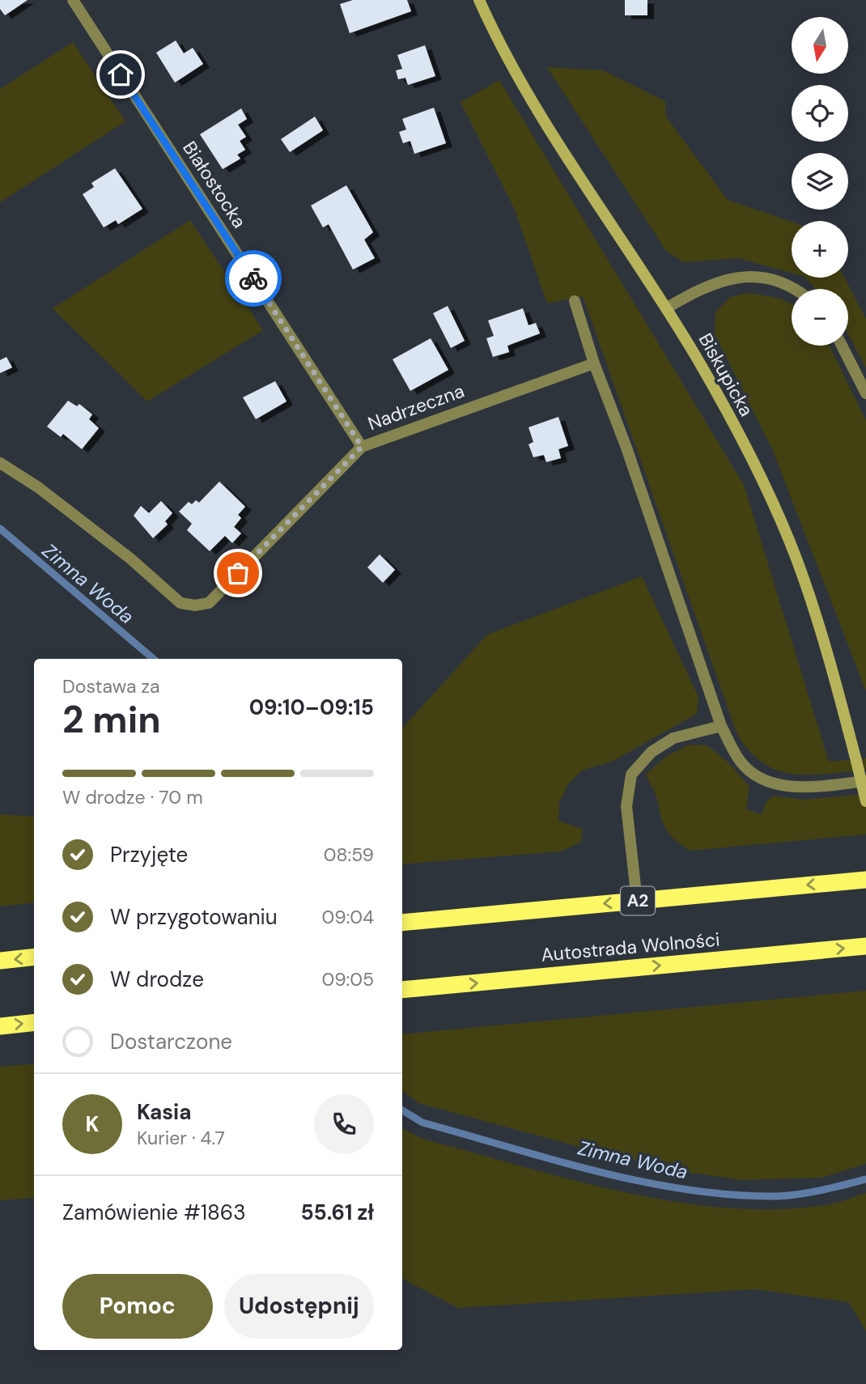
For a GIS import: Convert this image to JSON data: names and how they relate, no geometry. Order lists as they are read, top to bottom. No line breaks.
{"streets":{"highway":["A2","Autostrada Wolności"],"main road":["Biskupicka"],"street":["Białostocka","Nadrzeczna"]},"crossings":[["Białostocka","Nadrzeczna"]],"water":["Zimna Woda"],"north":"bottom","page":{"map_buttons":["+","−"],"heading":["2 min","Dostawa za","09:10–09:15"],"panel":["Kasia","Kurier · 4.7","Zamówienie #1863","55.61 zł"],"bar":"W drodze · 70 m","list":[["Przyjęte","08:59"],["W przygotowaniu","09:04"],["W drodze","09:05"],"Dostarczone"],"round":"K","buttons":["Pomoc","Udostępnij"]}}
